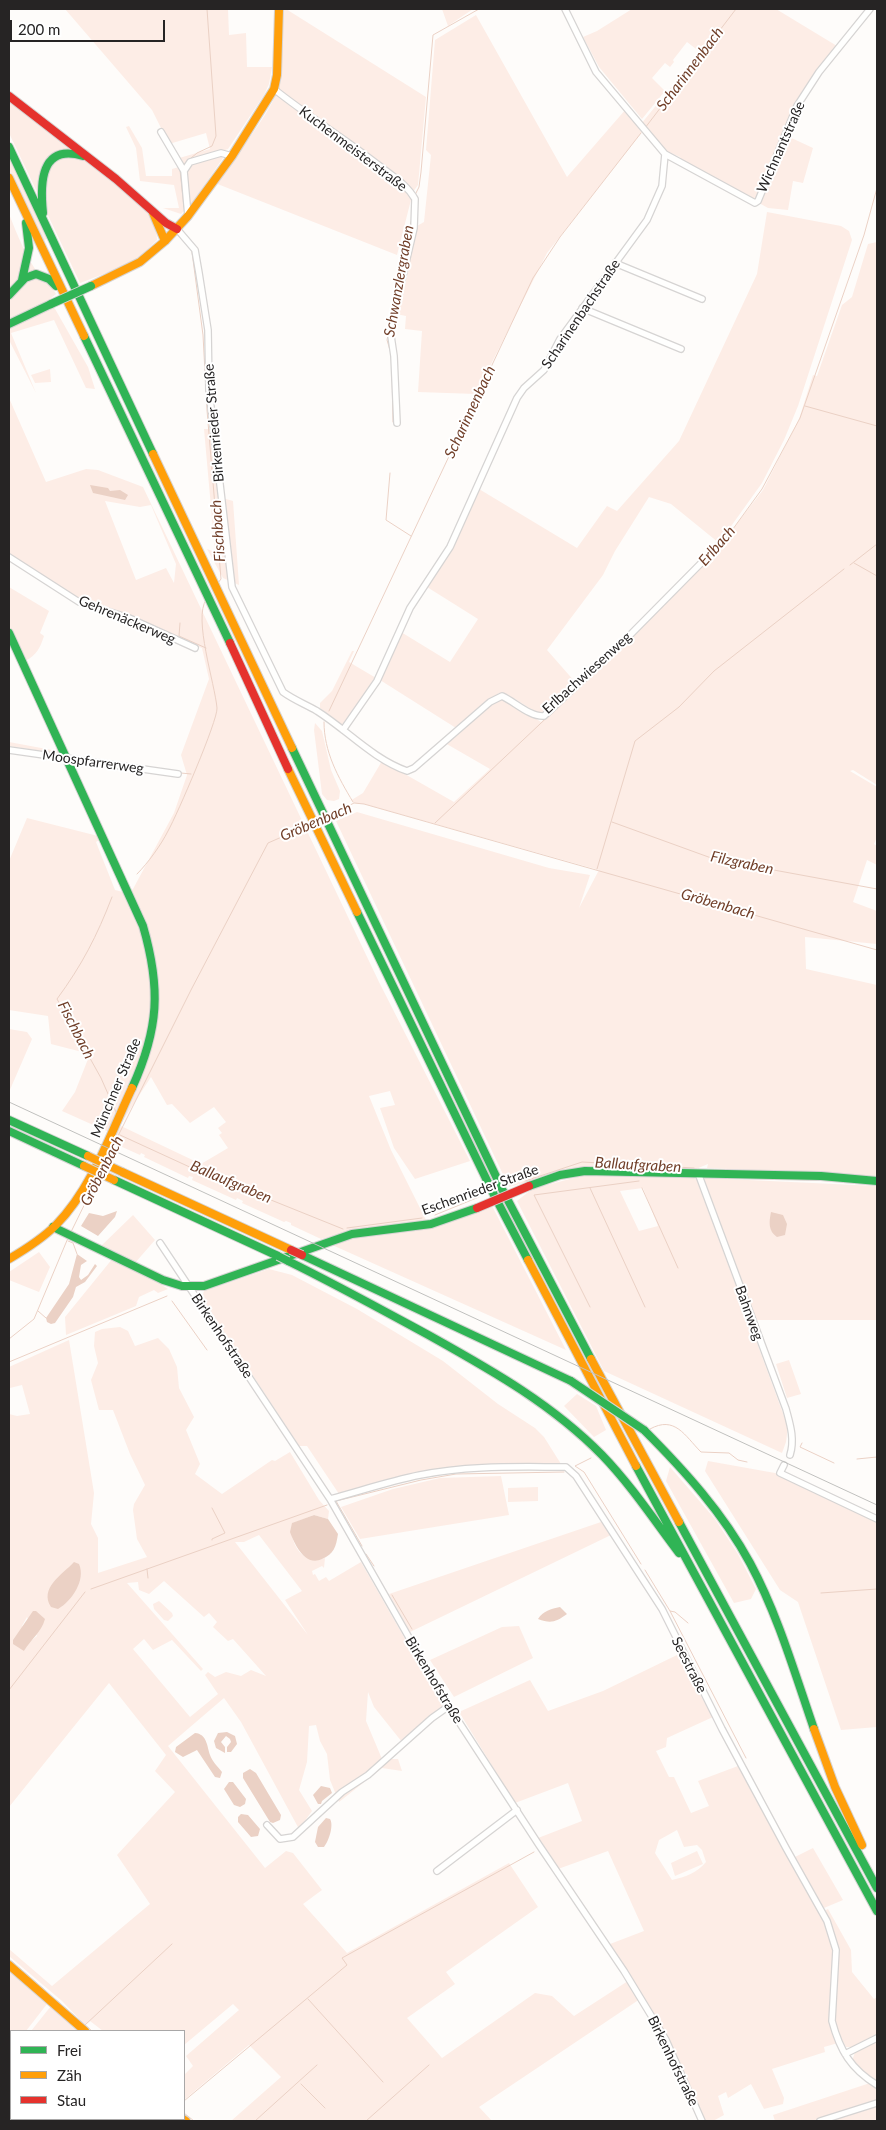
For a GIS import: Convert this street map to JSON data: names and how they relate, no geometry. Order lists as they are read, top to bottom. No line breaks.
{"streets":{"main road":["Münchner Straße","Eschenrieder Straße"],"street":["Wichnantstraße","Kuchenmeisterstraße","Scharinenbachstraße","Birkenrieder Straße","Gehrenäckerweg","Erlbachwiesenweg","Moospfarrerweg","Bahnweg","Birkenhofstraße","Seestraße"]},"crossings":[["Wichnantstraße","Scharinenbachstraße"],["Scharinenbachstraße","Birkenrieder Straße"],["Scharinenbachstraße","Erlbachwiesenweg"],["Birkenrieder Straße","Erlbachwiesenweg"],["Moospfarrerweg","Münchner Straße"],["Münchner Straße","Eschenrieder Straße"],["Eschenrieder Straße","Bahnweg"],["Eschenrieder Straße","Birkenhofstraße"],["Birkenhofstraße","Seestraße"]],"water":["Scharinnenbach","Schwanzlergraben","Fischbach","Erlbach","Gröbenbach","Filzgraben","Ballaufgraben"],"legend":["Frei","Zäh","Stau"],"scale_bar":"200 m"}
